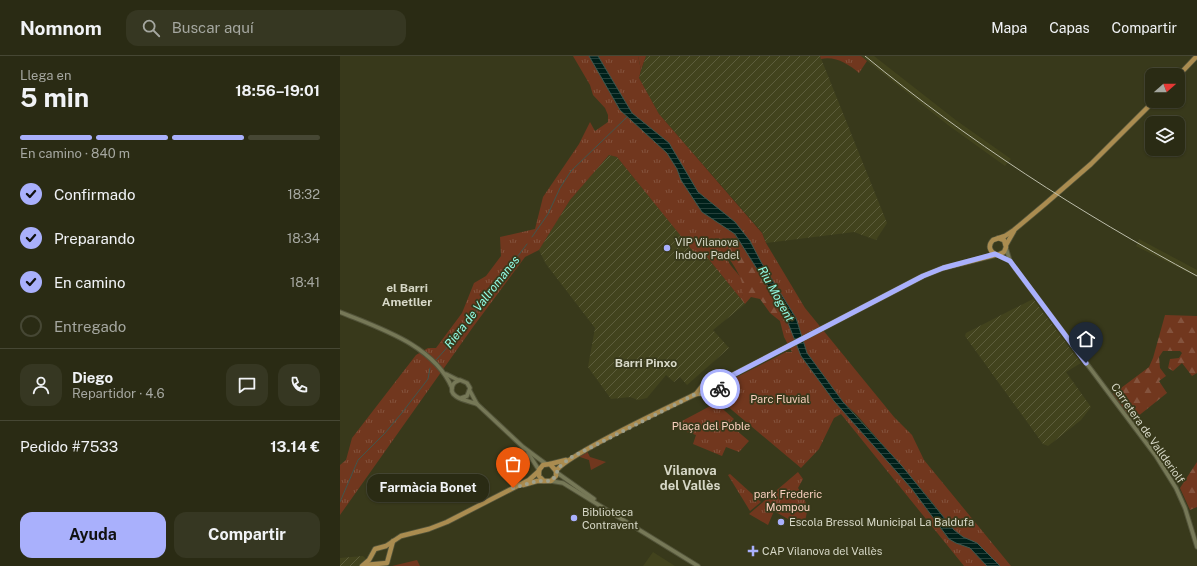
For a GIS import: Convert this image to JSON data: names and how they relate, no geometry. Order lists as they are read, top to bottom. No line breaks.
{"streets":{"street":["Carretera de Vallderiolf"]},"districts":["el Barri Ametller","Barri Pinxo","Vilanova del Vallès"],"water":["Riu Mogent","Riera de Vallromanes"],"parks":["Parc Fluvial","Plaça del Poble","park Frederic Mompou"],"places":{"other":["VIP Vilanova Indoor Padel","Farmàcia Bonet","Biblioteca Contravent","Escola Bressol Municipal La Baldufa"],"health":["CAP Vilanova del Vallès"]},"north":"right","page":{"header":"Nomnom","search":"Buscar aquí","nav":["Mapa","Capas","Compartir"],"heading":["5 min","Llega en","18:56–19:01"],"panel":["Diego","Repartidor · 4.6","Pedido #7533","13.14 €"],"bar":"En camino · 840 m","list":[["Confirmado","18:32"],["Preparando","18:34"],["En camino","18:41"],"Entregado"],"bubble":"Farmàcia Bonet","buttons":["Ayuda","Compartir"]}}
